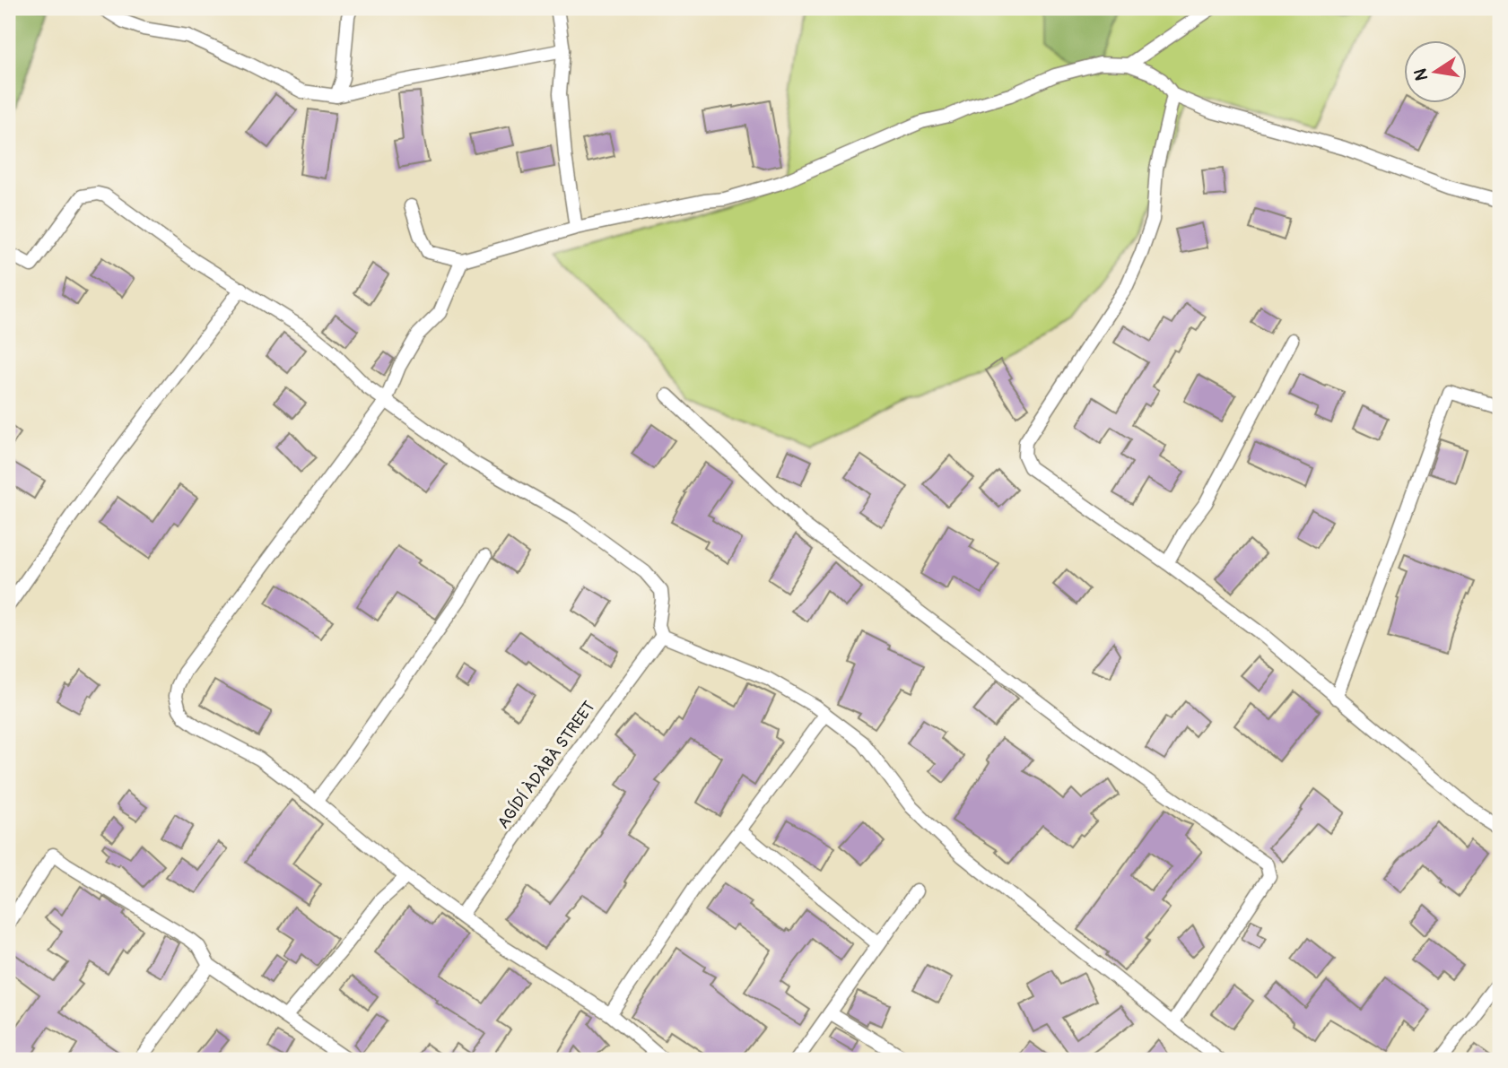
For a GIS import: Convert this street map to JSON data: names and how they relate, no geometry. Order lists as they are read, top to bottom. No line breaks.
{"streets":{"street":["AGÍDÍ ÀDÀBÀ STREET"]},"north":"left"}
